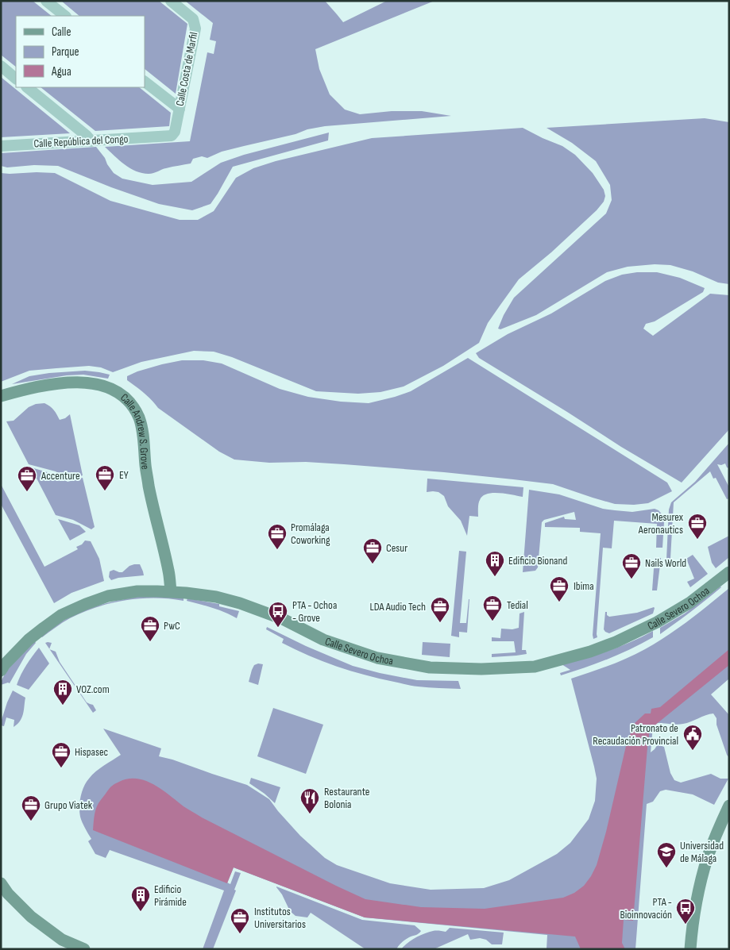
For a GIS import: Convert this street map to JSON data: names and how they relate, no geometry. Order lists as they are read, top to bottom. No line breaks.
{"streets":{"street":["Calle Costa de Marfil","Calle República del Congo","Calle Andrew S. Grove","Calle Severo Ochoa"]},"crossings":[["Calle Costa de Marfil","Calle República del Congo"],["Calle Andrew S. Grove","Calle Severo Ochoa"]],"places":{"office":["EY","Accenture","Mesurex Aeronautics","Promálaga Coworking","Cesur","Nails World","Ibima","Tedial","LDA Audio Tech","PwC","Hispasec","Grupo Viatek","Institutos Universitarios"],"building":["Edificio Bionand","VOZ.com","Edificio Pirámide"],"bus stop":["PTA - Ochoa - Grove","PTA - Bioinnovación"],"public building":["Patronato de Recaudación Provincial"],"restaurant":["Restaurante Bolonia"],"school or university":["Universidad de Málaga"]},"legend":["Calle","Parque","Agua"]}
